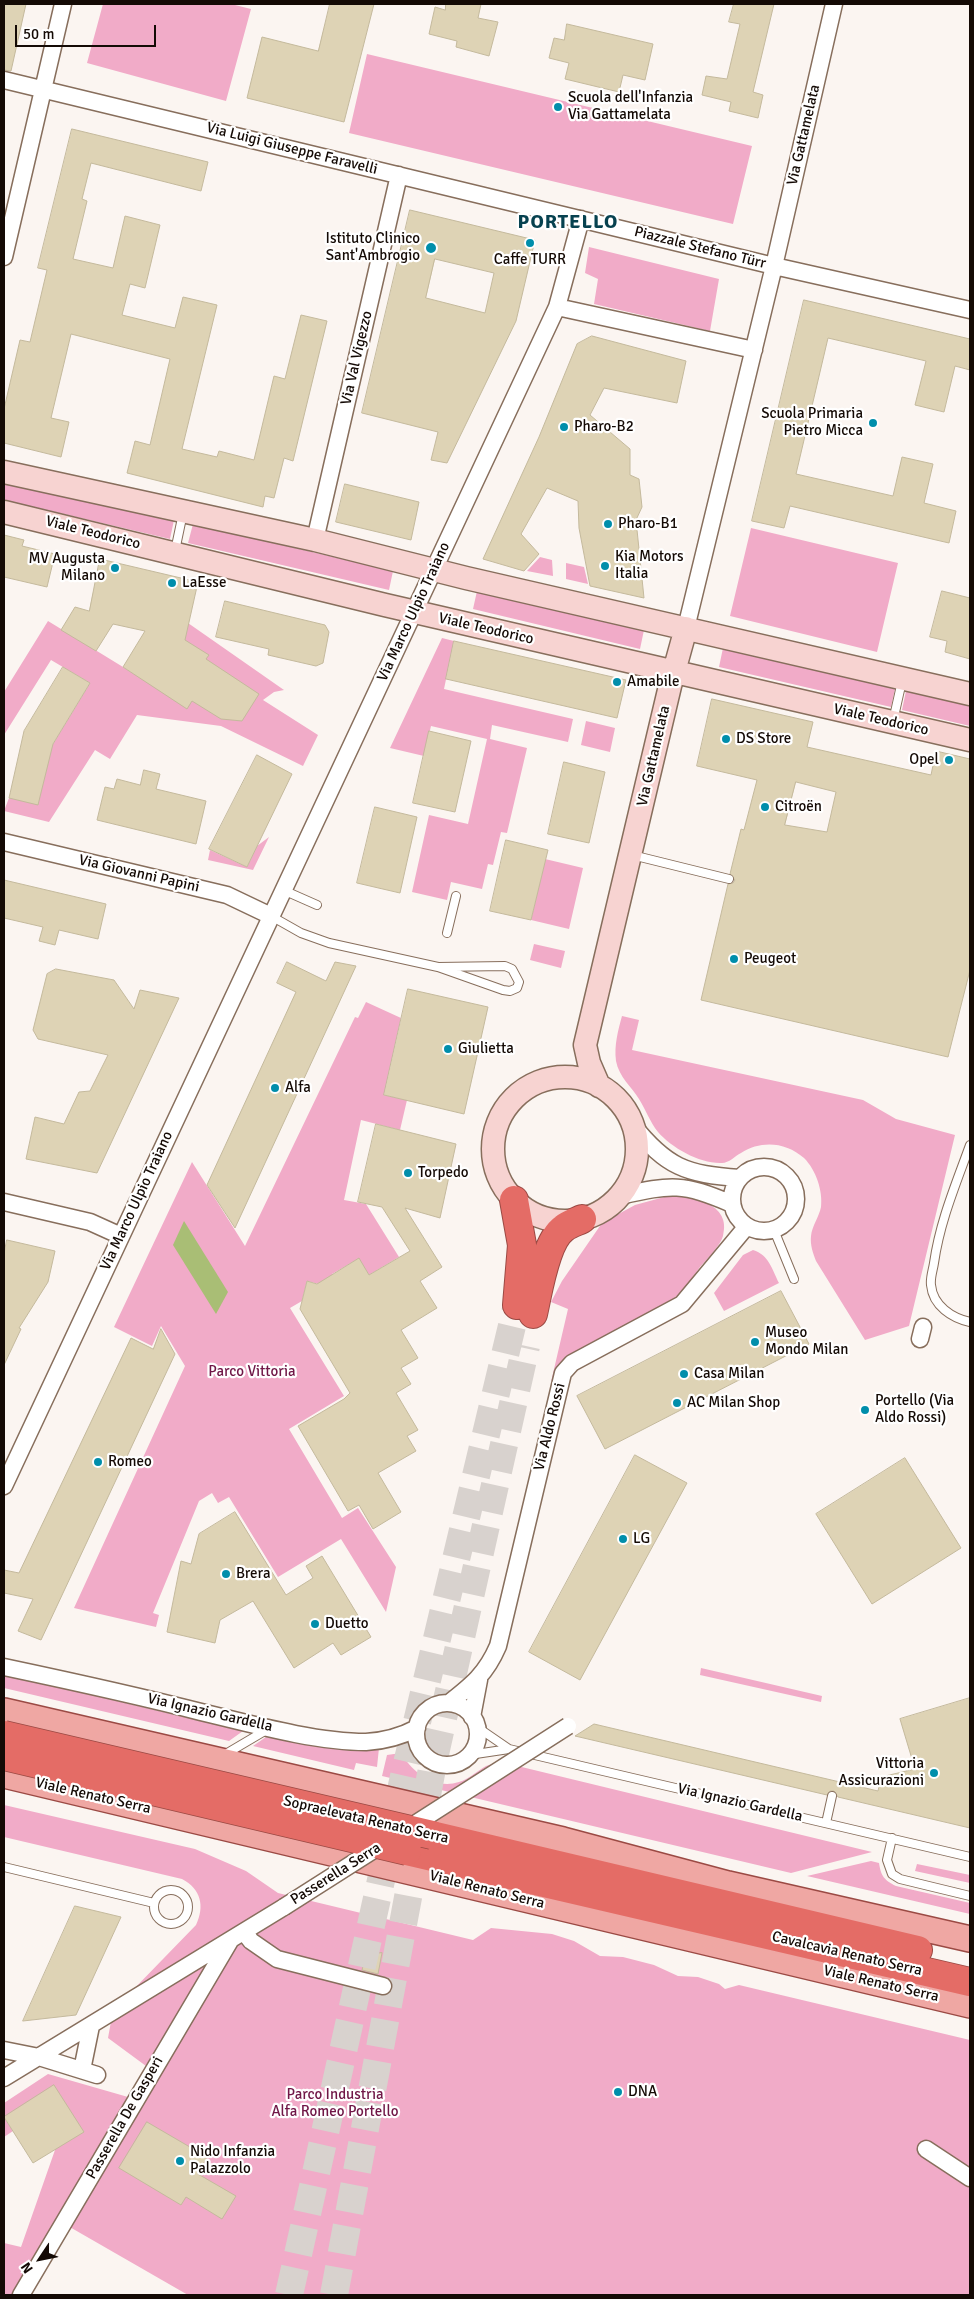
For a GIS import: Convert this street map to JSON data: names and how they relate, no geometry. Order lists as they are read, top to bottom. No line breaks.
{"streets":{"highway":["Sopraelevata Renato Serra","Cavalcavia Renato Serra"],"main road":["Viale Renato Serra"],"street":["Via Gattamelata","Via Luigi Giuseppe Faravelli","Piazzale Stefano Türr","Via Val Vigezzo","Viale Teodorico","Via Marco Ulpio Traiano","Via Giovanni Papini","Via Aldo Rossi","Via Ignazio Gardella","Passerella Serra","Passerella De Gasperi"]},"crossings":[["Via Gattamelata","Piazzale Stefano Türr"],["Via Gattamelata","Viale Teodorico"],["Via Luigi Giuseppe Faravelli","Piazzale Stefano Türr"],["Via Luigi Giuseppe Faravelli","Via Val Vigezzo"],["Viale Teodorico","Via Marco Ulpio Traiano"],["Via Marco Ulpio Traiano","Via Giovanni Papini"],["Via Aldo Rossi","Via Ignazio Gardella"],["Sopraelevata Renato Serra","Cavalcavia Renato Serra"],["Passerella Serra","Passerella De Gasperi"]],"districts":["PORTELLO"],"parks":["Parco Vittoria","Parco Industria Alfa Romeo Portello"],"places":["Scuola dell'Infanzia Via Gattamelata","Caffe TURR","Istituto Clinico Sant'Ambrogio","Scuola Primaria Pietro Micca","Pharo-B2","Pharo-B1","Kia Motors Italia","MV Augusta Milano","LaEsse","Amabile","DS Store","Opel","Citroën","Peugeot","Giulietta","Alfa","Torpedo","Museo Mondo Milan","Casa Milan","AC Milan Shop","Portello (Via Aldo Rossi)","Romeo","LG","Brera","Duetto","Vittoria Assicurazioni","DNA","Nido Infanzia Palazzolo"],"scale_bar":"50 m","north":"bottom left"}
